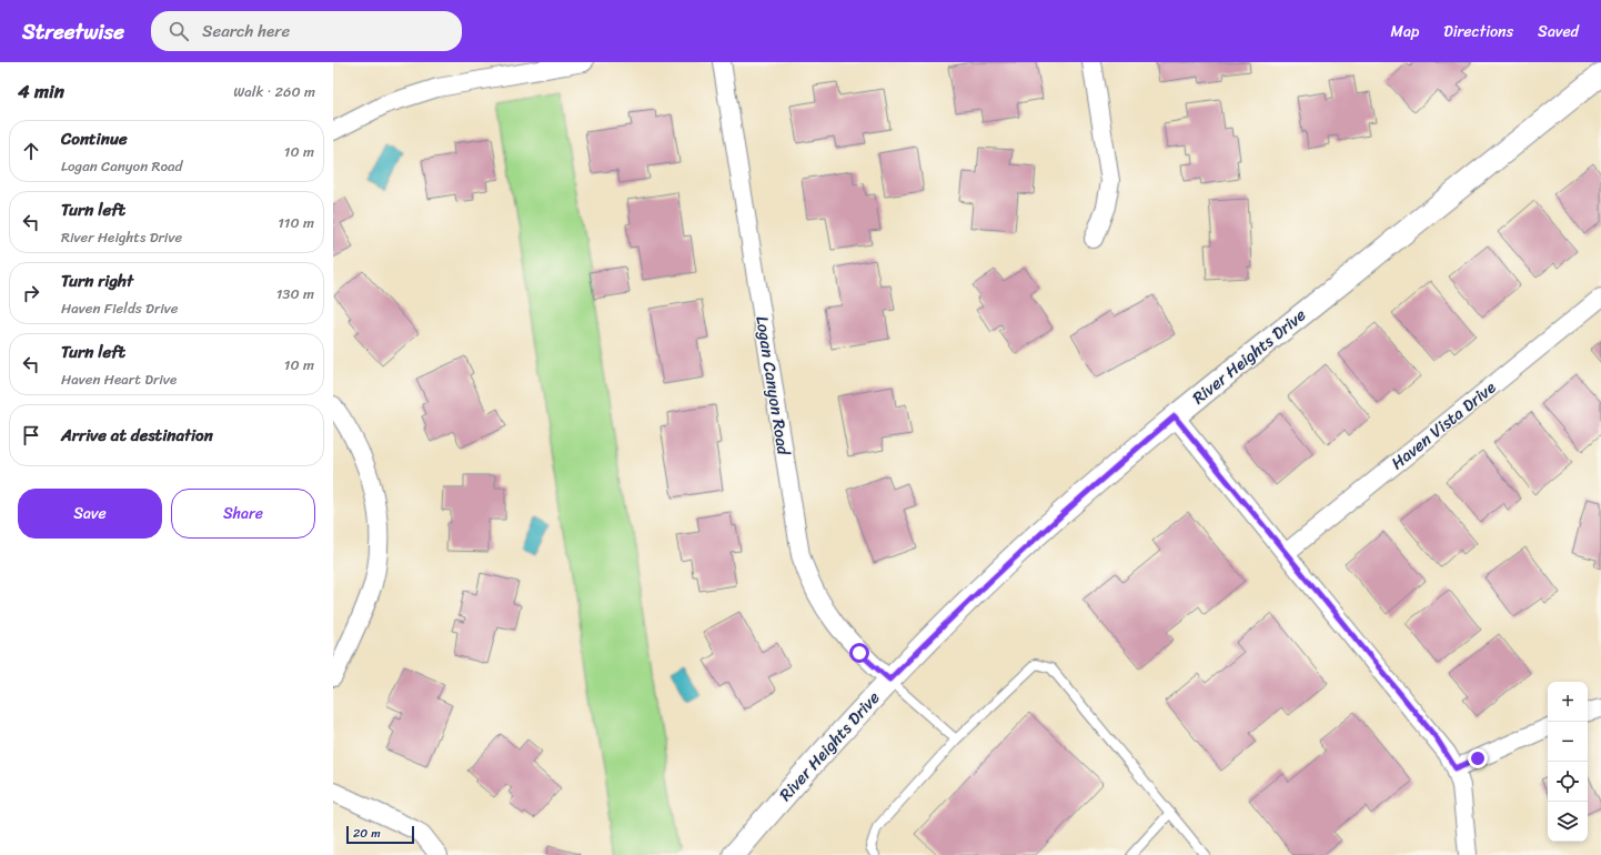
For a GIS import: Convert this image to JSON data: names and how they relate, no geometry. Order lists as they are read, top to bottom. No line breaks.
{"streets":{"street":["River Heights Drive","Logan Canyon Road","Haven Vista Drive"]},"crossings":[["River Heights Drive","Logan Canyon Road"]],"scale_bar":"20 m","page":{"header":"Streetwise","search":"Search here","nav":["Map","Directions","Saved"],"heading":["4 min","Walk · 260 m"],"list":[["Continue","Logan Canyon Road","10 m"],["Turn left","River Heights Drive","110 m"],["Turn right","Haven Fields Drive","130 m"],["Turn left","Haven Heart Drive","10 m"],"Arrive at destination"],"buttons":["Save","Share"],"map_buttons":["+","−"],"scale":"20 m"}}
